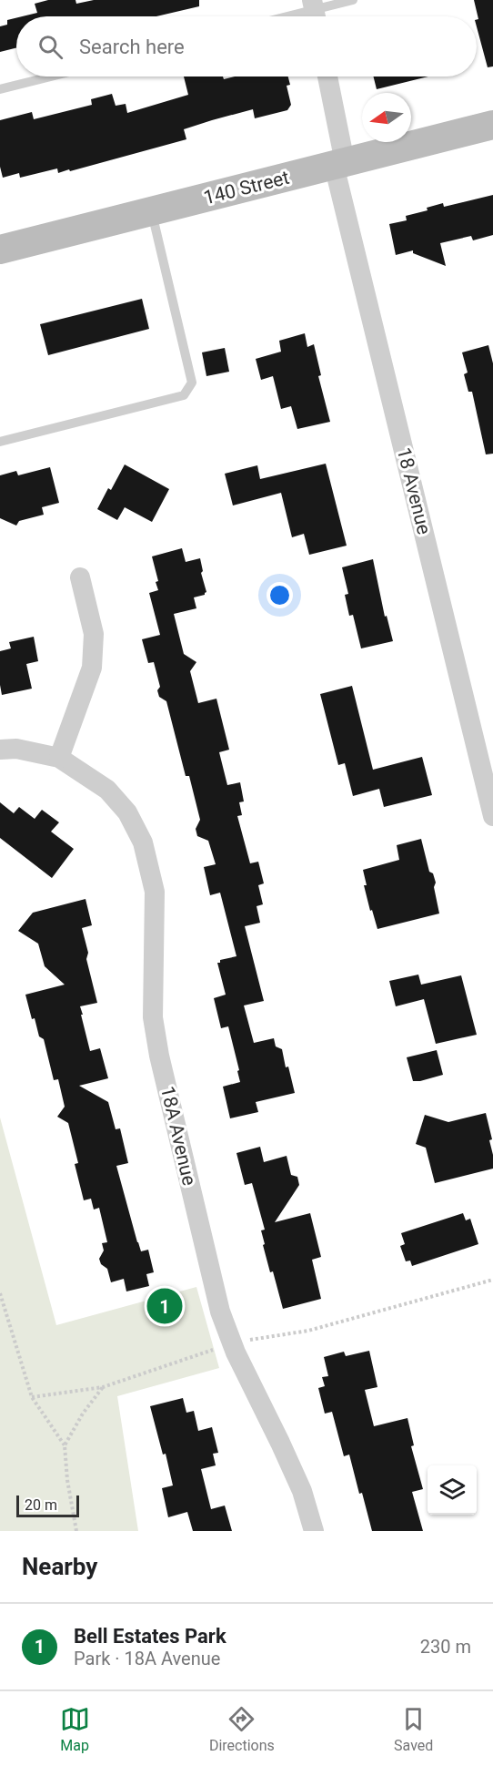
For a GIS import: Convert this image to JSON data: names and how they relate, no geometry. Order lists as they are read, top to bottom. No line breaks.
{"streets":{"main road":["140 Street"],"street":["18 Avenue","18A Avenue"]},"crossings":[["140 Street","18 Avenue"]],"scale_bar":"20 m","north":"left","page":{"search":"Search here","pins":"1","scale":"20 m","heading":"Nearby","list":[{"mark":"1","name":"Bell Estates Park","note":"Park · 18A Avenue","value":"230 m"}],"nav":["Map","Directions","Saved"]}}
